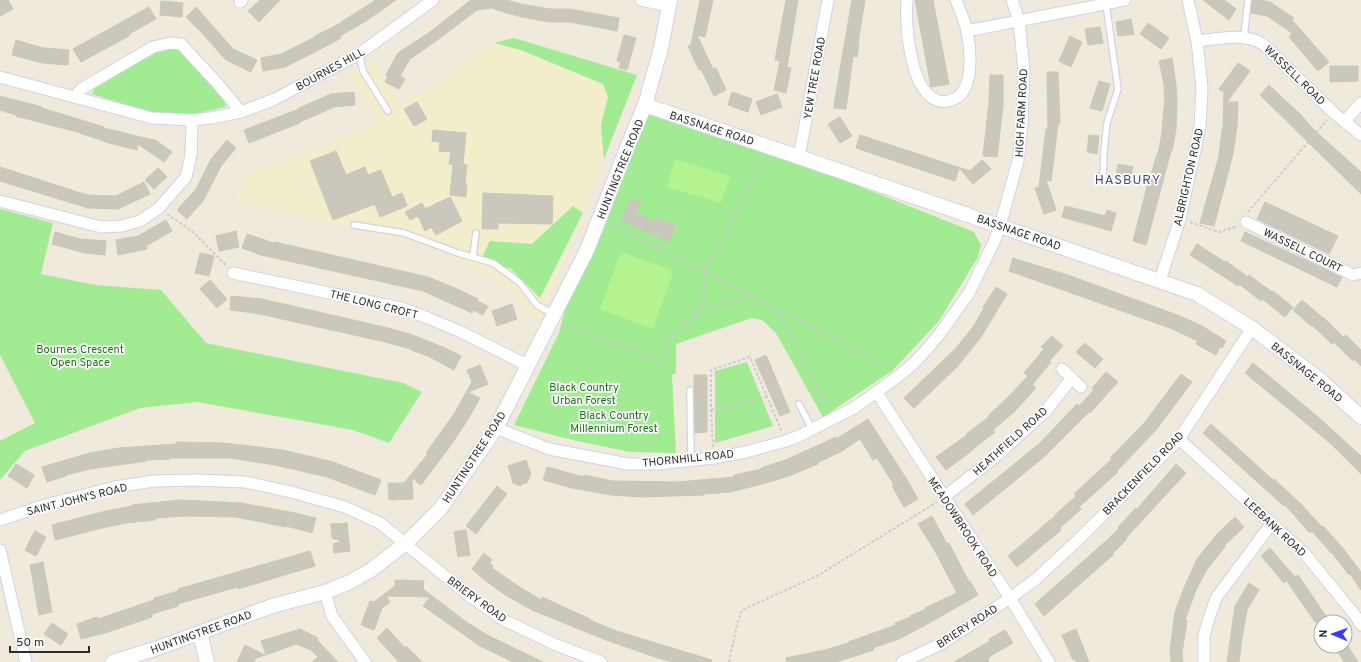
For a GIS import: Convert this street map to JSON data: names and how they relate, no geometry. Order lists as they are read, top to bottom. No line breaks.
{"streets":{"street":["BOURNES HILL","WASSELL ROAD","YEW TREE ROAD","HIGH FARM ROAD","BASSNAGE ROAD","HUNTINGTREE ROAD","ALBRIGHTON ROAD","WASSELL COURT","THE LONG CROFT","HEATHFIELD ROAD","THORNHILL ROAD","BRACKENFIELD ROAD","SAINT JOHN'S ROAD","MEADOWBROOK ROAD","LEEBANK ROAD","BRIERY ROAD"]},"crossings":[["WASSELL ROAD","ALBRIGHTON ROAD"],["YEW TREE ROAD","BASSNAGE ROAD"],["HIGH FARM ROAD","BASSNAGE ROAD"],["HIGH FARM ROAD","THORNHILL ROAD"],["BASSNAGE ROAD","HUNTINGTREE ROAD"],["BASSNAGE ROAD","ALBRIGHTON ROAD"],["BASSNAGE ROAD","THORNHILL ROAD"],["BASSNAGE ROAD","BRACKENFIELD ROAD"],["HUNTINGTREE ROAD","THE LONG CROFT"],["HUNTINGTREE ROAD","THORNHILL ROAD"],["HUNTINGTREE ROAD","SAINT JOHN'S ROAD"],["HUNTINGTREE ROAD","BRIERY ROAD"],["HEATHFIELD ROAD","MEADOWBROOK ROAD"],["THORNHILL ROAD","MEADOWBROOK ROAD"],["BRACKENFIELD ROAD","MEADOWBROOK ROAD"],["BRACKENFIELD ROAD","LEEBANK ROAD"],["BRACKENFIELD ROAD","BRIERY ROAD"],["SAINT JOHN'S ROAD","BRIERY ROAD"],["MEADOWBROOK ROAD","BRIERY ROAD"]],"districts":["HASBURY"],"parks":["Bournes Crescent Open Space","Black Country Urban Forest","Black Country Millennium Forest"],"scale_bar":"50 m","north":"left"}
